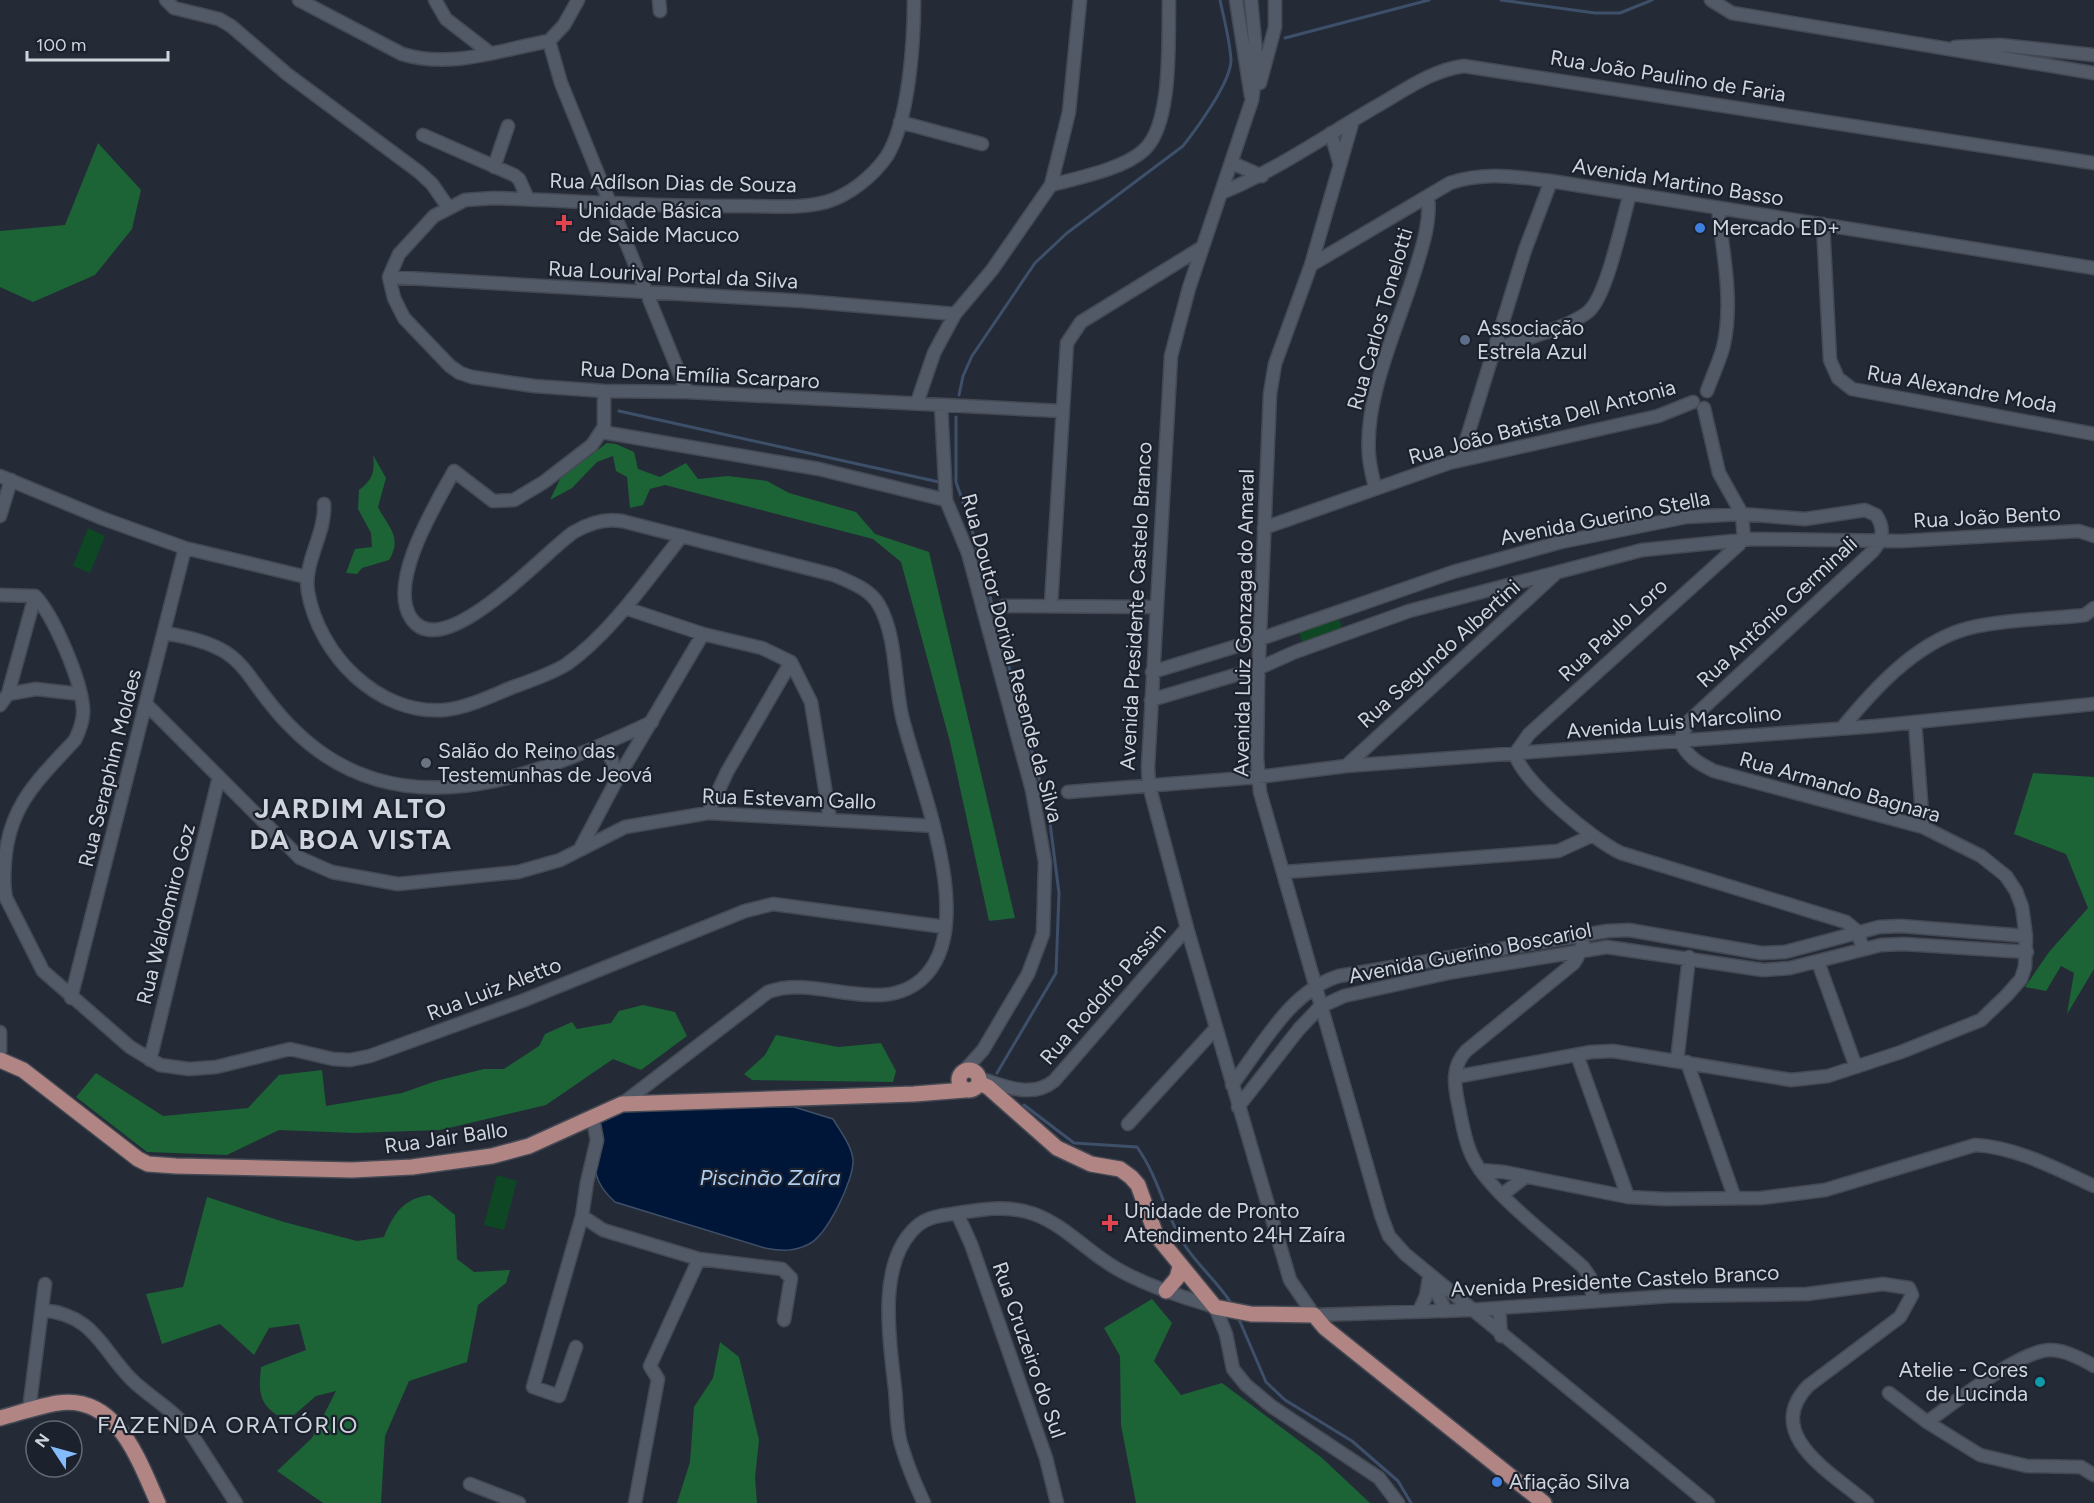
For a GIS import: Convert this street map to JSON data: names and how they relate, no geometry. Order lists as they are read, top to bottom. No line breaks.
{"streets":{"main road":["Avenida Presidente Castelo Branco","Rua Jair Ballo"],"street":["Rua João Paulino de Faria","Avenida Martino Basso","Rua Adílson Dias de Souza","Rua Lourival Portal da Silva","Rua Carlos Tonelotti","Rua Dona Emília Scarparo","Rua Alexandre Moda","Rua João Batista Dell Antonia","Rua João Bento","Avenida Guerino Stella","Rua Antônio Germinali","Avenida Luiz Gonzaga do Amaral","Rua Paulo Loro","Rua Segundo Albertini","Rua Doutor Dorival Resende da Silva","Avenida Luis Marcolino","Rua Seraphim Moldes","Rua Armando Bagnara","Rua Estevam Gallo","Rua Waldomiro Goz","Avenida Guerino Boscariol","Rua Luiz Aletto","Rua Rodolfo Passin","Rua Cruzeiro do Sul"]},"crossings":[["Rua João Paulino de Faria","Avenida Presidente Castelo Branco"],["Rua João Paulino de Faria","Avenida Luiz Gonzaga do Amaral"],["Avenida Martino Basso","Rua Carlos Tonelotti"],["Avenida Martino Basso","Rua Alexandre Moda"],["Avenida Martino Basso","Rua João Batista Dell Antonia"],["Avenida Martino Basso","Avenida Luiz Gonzaga do Amaral"],["Rua Adílson Dias de Souza","Rua Lourival Portal da Silva"],["Rua Adílson Dias de Souza","Rua Dona Emília Scarparo"],["Rua Lourival Portal da Silva","Rua Dona Emília Scarparo"],["Rua Carlos Tonelotti","Rua João Batista Dell Antonia"],["Rua Dona Emília Scarparo","Rua Doutor Dorival Resende da Silva"],["Rua João Batista Dell Antonia","Avenida Luiz Gonzaga do Amaral"],["Rua João Bento","Avenida Guerino Stella"],["Rua João Bento","Rua Antônio Germinali"],["Avenida Guerino Stella","Avenida Presidente Castelo Branco"],["Avenida Guerino Stella","Rua Antônio Germinali"],["Avenida Guerino Stella","Avenida Luiz Gonzaga do Amaral"],["Avenida Guerino Stella","Rua Paulo Loro"],["Avenida Guerino Stella","Rua Segundo Albertini"],["Avenida Presidente Castelo Branco","Avenida Luiz Gonzaga do Amaral"],["Avenida Presidente Castelo Branco","Avenida Luis Marcolino"],["Avenida Presidente Castelo Branco","Avenida Guerino Boscariol"],["Avenida Presidente Castelo Branco","Rua Rodolfo Passin"],["Rua Antônio Germinali","Avenida Luis Marcolino"],["Rua Antônio Germinali","Rua Armando Bagnara"],["Avenida Luiz Gonzaga do Amaral","Avenida Luis Marcolino"],["Avenida Luiz Gonzaga do Amaral","Avenida Guerino Boscariol"],["Rua Paulo Loro","Avenida Luis Marcolino"],["Rua Segundo Albertini","Avenida Luis Marcolino"],["Rua Doutor Dorival Resende da Silva","Rua Rodolfo Passin"],["Rua Doutor Dorival Resende da Silva","Rua Jair Ballo"],["Avenida Luis Marcolino","Rua Armando Bagnara"],["Rua Seraphim Moldes","Rua Estevam Gallo"],["Rua Seraphim Moldes","Rua Luiz Aletto"],["Rua Armando Bagnara","Avenida Guerino Boscariol"],["Rua Estevam Gallo","Rua Waldomiro Goz"],["Rua Waldomiro Goz","Rua Luiz Aletto"],["Rua Rodolfo Passin","Rua Jair Ballo"]],"districts":["JARDIM ALTO DA BOA VISTA","FAZENDA ORATÓRIO"],"water":["Piscinão Zaíra"],"places":{"health":["Unidade Básica de Saide Macuco","Unidade de Pronto Atendimento 24H Zaíra"],"other":["Mercado ED+","Associação Estrela Azul","Salão do Reino das Testemunhas de Jeová","Atelie - Cores de Lucinda","Afiação Silva"]},"scale_bar":"100 m","north":"top left"}
